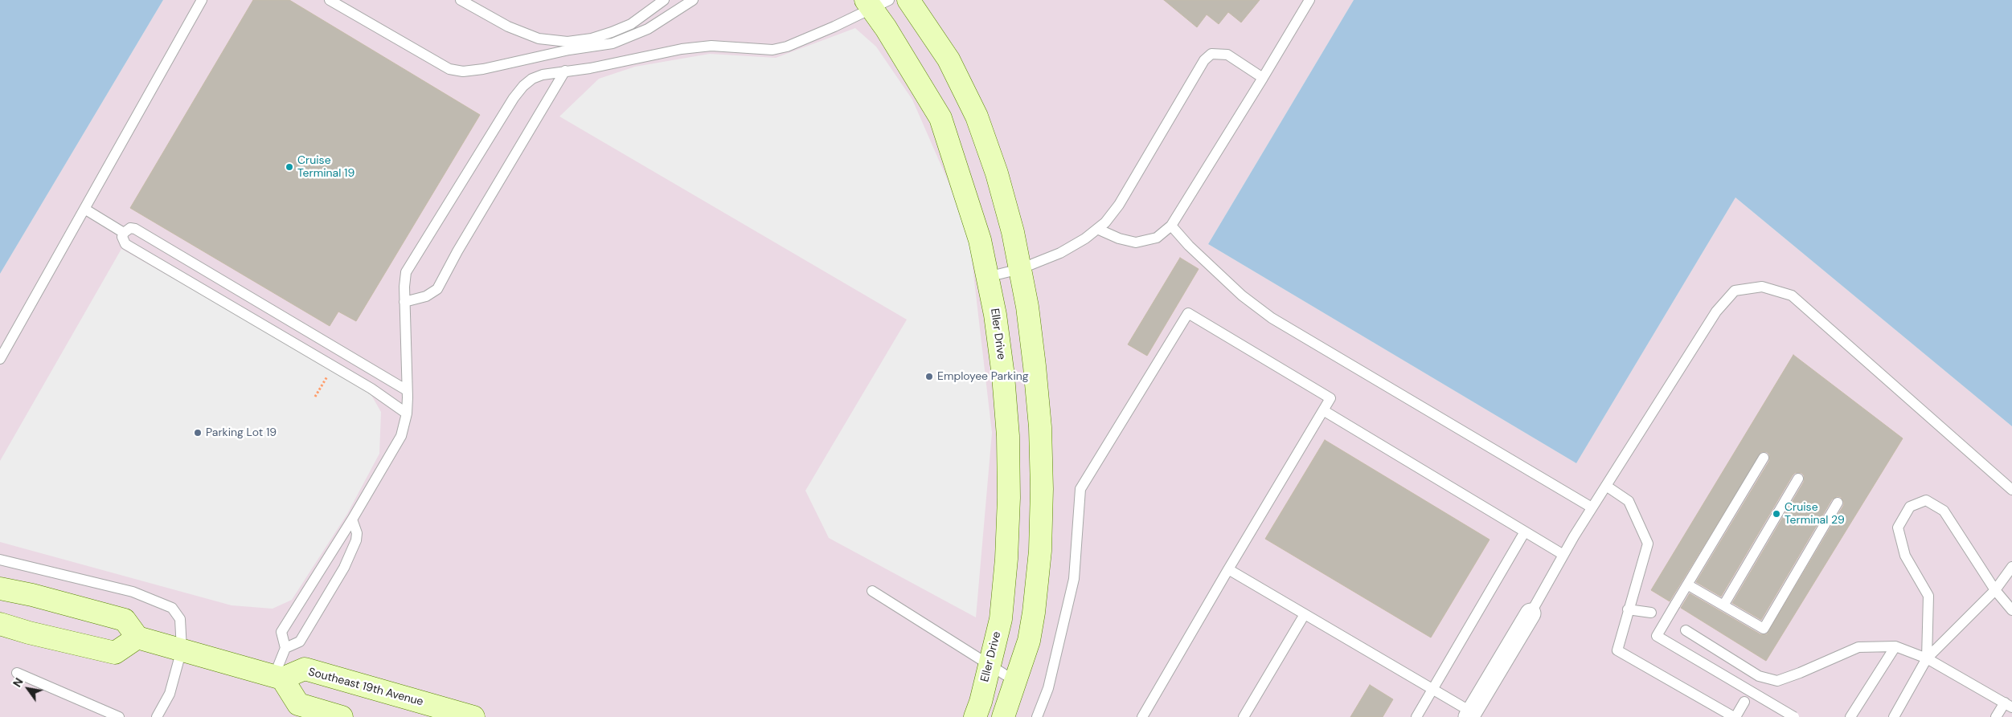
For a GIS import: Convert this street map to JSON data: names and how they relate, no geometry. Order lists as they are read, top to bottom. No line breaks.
{"streets":{"street":["Eller Drive","Southeast 19th Avenue"]},"places":["Cruise Terminal 19","Employee Parking","Parking Lot 19","Cruise Terminal 29"],"north":"top left"}
